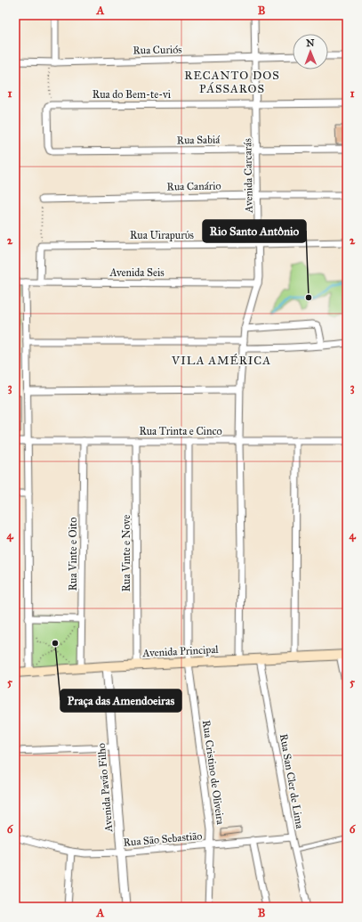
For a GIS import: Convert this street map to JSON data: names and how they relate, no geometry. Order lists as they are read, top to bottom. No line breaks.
{"streets":{"main road":["Avenida Principal"],"street":["Rua Curiós","Rua do Bem-te-vi","Rua Sabiá","Avenida Carcarás","Rua Canário","Rua Uirapurύs","Avenida Seis","Rua Trinta e Cinco","Rua Vinte e Nove","Rua Vinte e Oito","Rua Cristino de Oliveira","Rua San Cler de Lima","Avenida Pavão Filho","Rua São Sebastião"]},"crossings":[["Rua Curiós","Avenida Carcarás"],["Rua do Bem-te-vi","Rua Sabiá"],["Rua do Bem-te-vi","Avenida Carcarás"],["Rua Sabiá","Avenida Carcarás"],["Avenida Carcarás","Rua Canário"],["Avenida Carcarás","Rua Uirapurύs"],["Avenida Carcarás","Avenida Seis"],["Avenida Carcarás","Rua Trinta e Cinco"],["Avenida Carcarás","Avenida Principal"],["Rua Trinta e Cinco","Rua Vinte e Nove"],["Rua Trinta e Cinco","Rua Vinte e Oito"],["Rua Trinta e Cinco","Rua Cristino de Oliveira"],["Rua Vinte e Nove","Avenida Principal"],["Rua Vinte e Oito","Avenida Principal"],["Avenida Principal","Rua Cristino de Oliveira"],["Avenida Principal","Rua San Cler de Lima"],["Avenida Principal","Avenida Pavão Filho"],["Rua Cristino de Oliveira","Rua São Sebastião"],["Rua San Cler de Lima","Rua São Sebastião"],["Avenida Pavão Filho","Rua São Sebastião"]],"districts":["RECANTO DOS PÁSSAROS","VILA AMÉRICA"],"places":["Rio Santo Antônio","Praça das Amendoeiras"],"north":"top","grid":{"columns":["A","B"],"rows":["1","2","3","4","5","6"]}}
